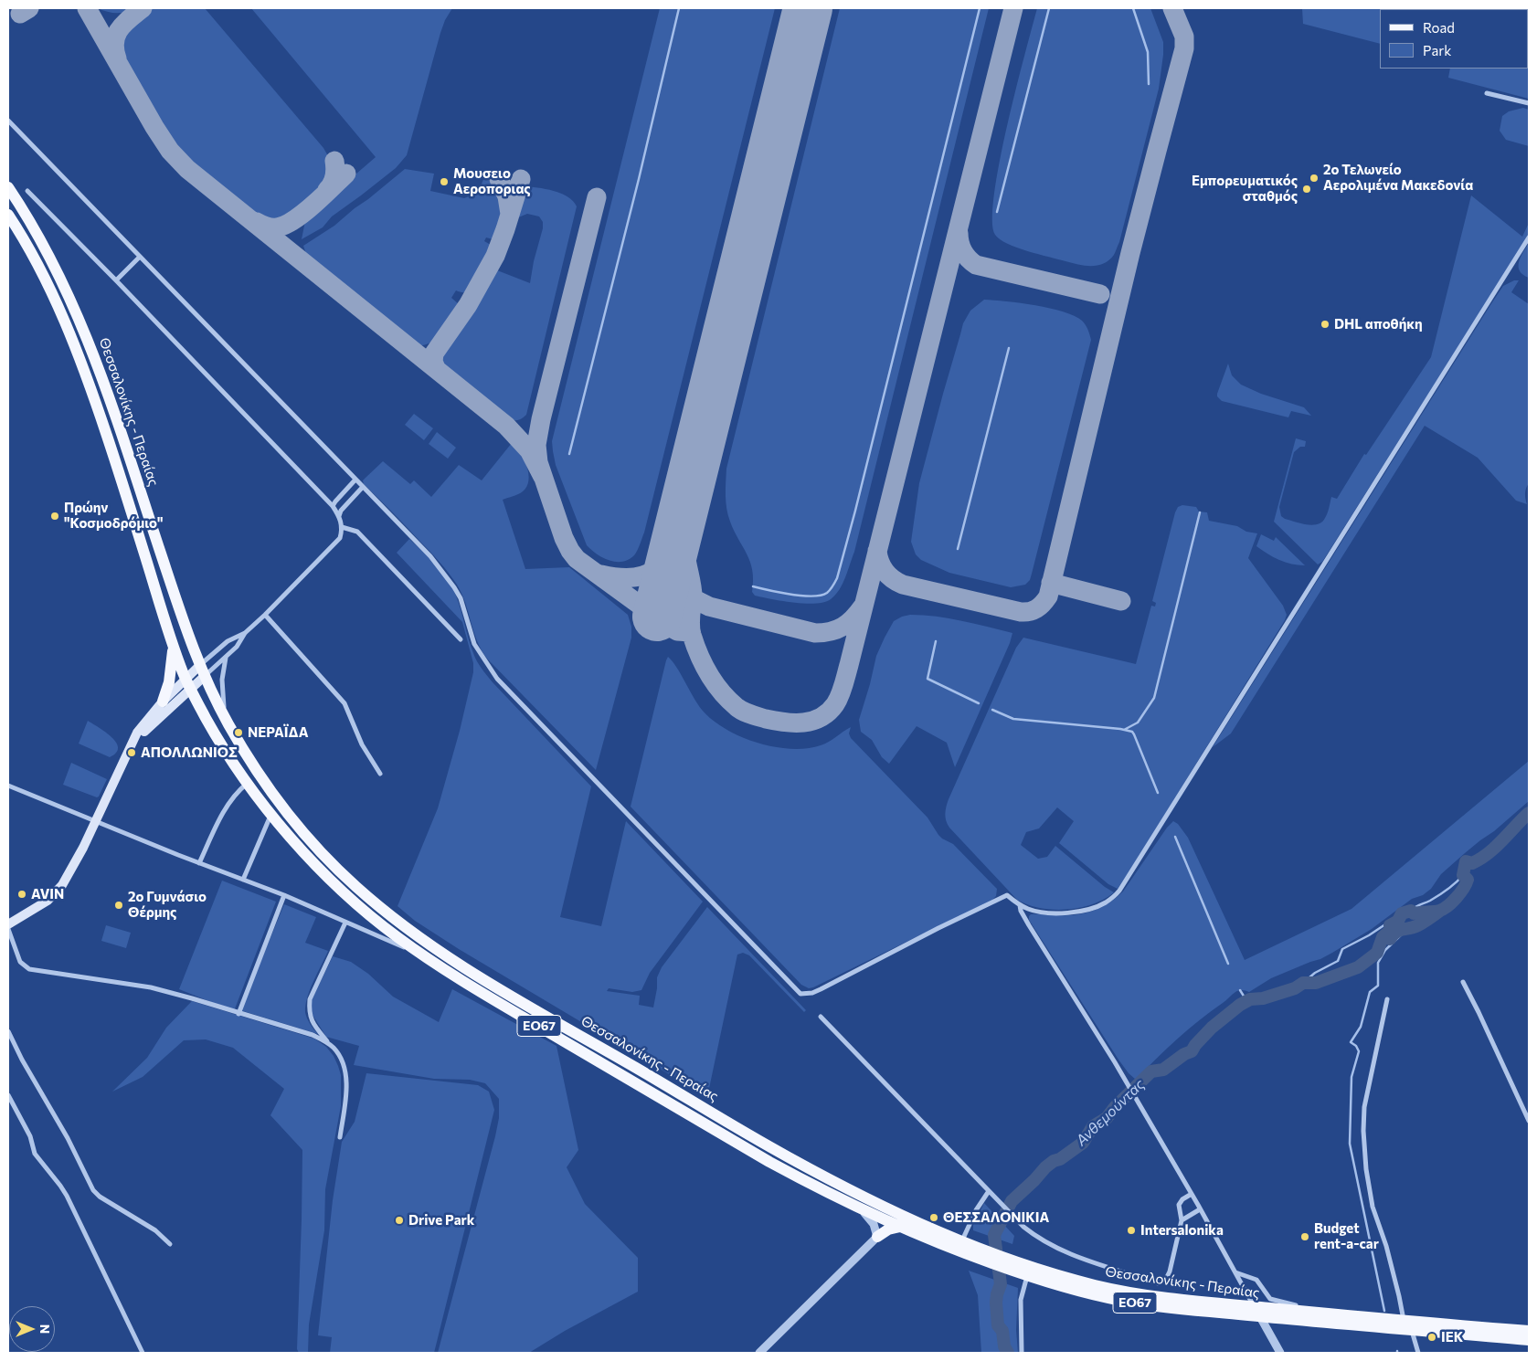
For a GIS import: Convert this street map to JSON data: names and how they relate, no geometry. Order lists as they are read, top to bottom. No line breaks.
{"streets":{"main road":["Θεσσαλονίκης - Περαίας","ΕΟ67"]},"water":["Ανθεμούντας"],"places":["2ο Τελωνείο Αερολιμένα Μακεδονία","Μουσειο Αεροποριας","Εμπορευματικός σταθμός","DHL αποθήκη","Πρώην \"Κοσμοδρόμιο\"","ΝΕΡΑΪΔΑ","ΑΠΟΛΛΩΝΙΟΣ","AVIN","2ο Γυμνάσιο Θέρμης","ΘΕΣΣΑΛΟΝΙΚΙΑ","Drive Park","Intersalonika","Budget rent-a-car","ΙΕΚ"],"legend":["Road","Park"],"north":"right"}
